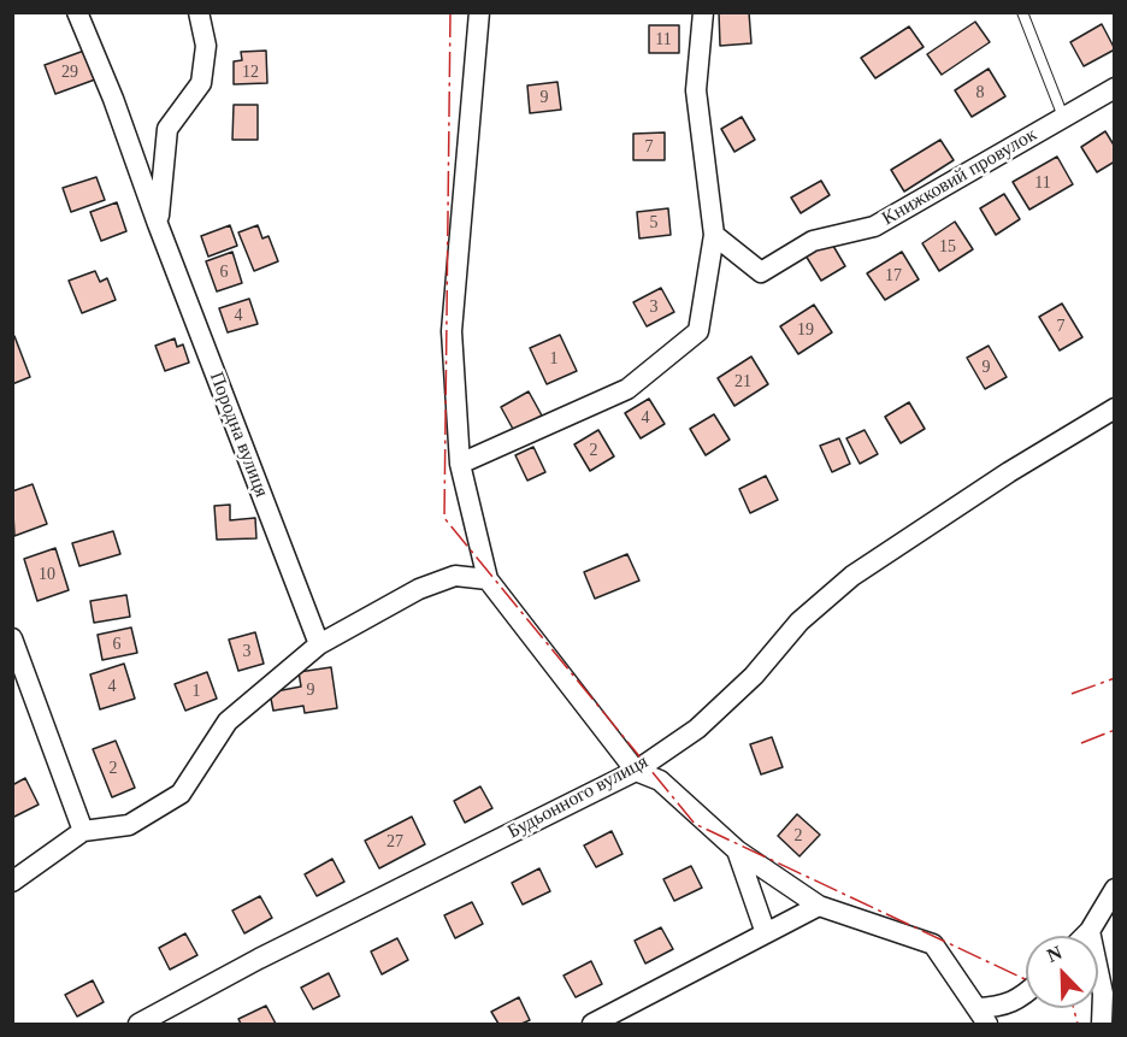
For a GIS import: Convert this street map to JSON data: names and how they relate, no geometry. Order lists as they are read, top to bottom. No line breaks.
{"streets":{"street":["Книжковий провулок","Породна вулиця","Будьонного вулиця"]},"house_numbers":["11","29","12","8","9","7","11","5","15","6","17","3","4","7","19","1","9","21","4","2","10","6","3","4","9","1","2","2","27"],"north":"top left"}
